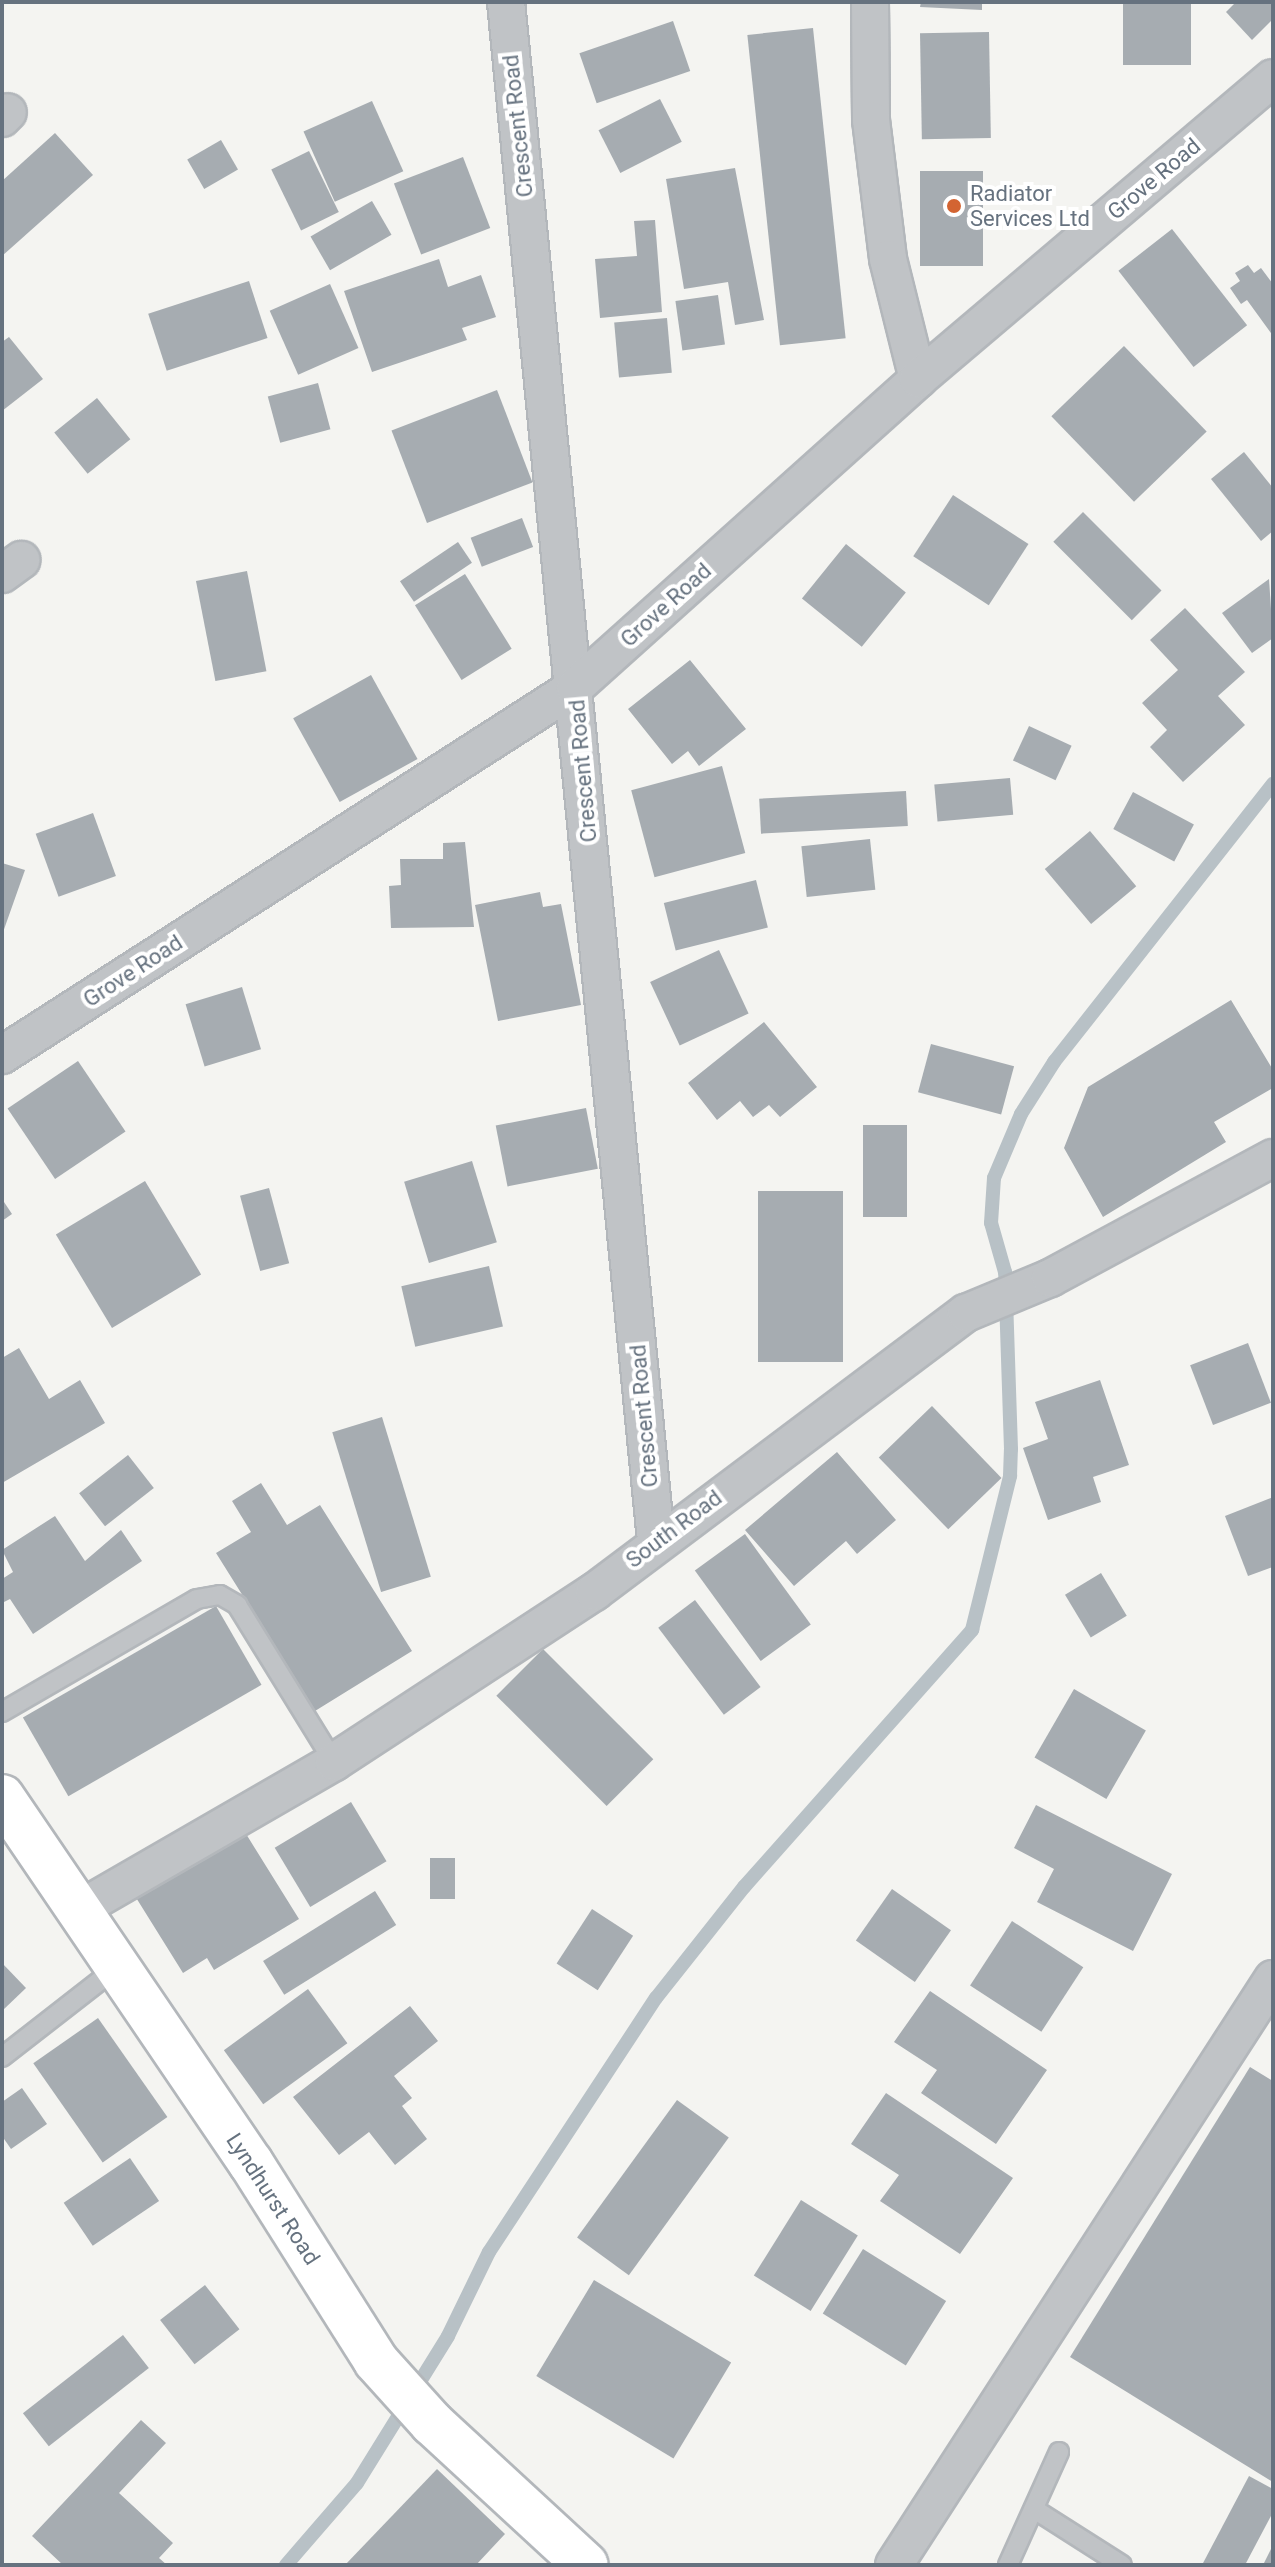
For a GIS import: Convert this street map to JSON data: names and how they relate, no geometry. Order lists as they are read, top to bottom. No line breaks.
{"streets":{"main road":["Lyndhurst Road"],"street":["Crescent Road","Grove Road","South Road"]},"crossings":[["Crescent Road","Grove Road"],["Crescent Road","South Road"],["South Road","Lyndhurst Road"]],"places":["Radiator Services Ltd"]}
